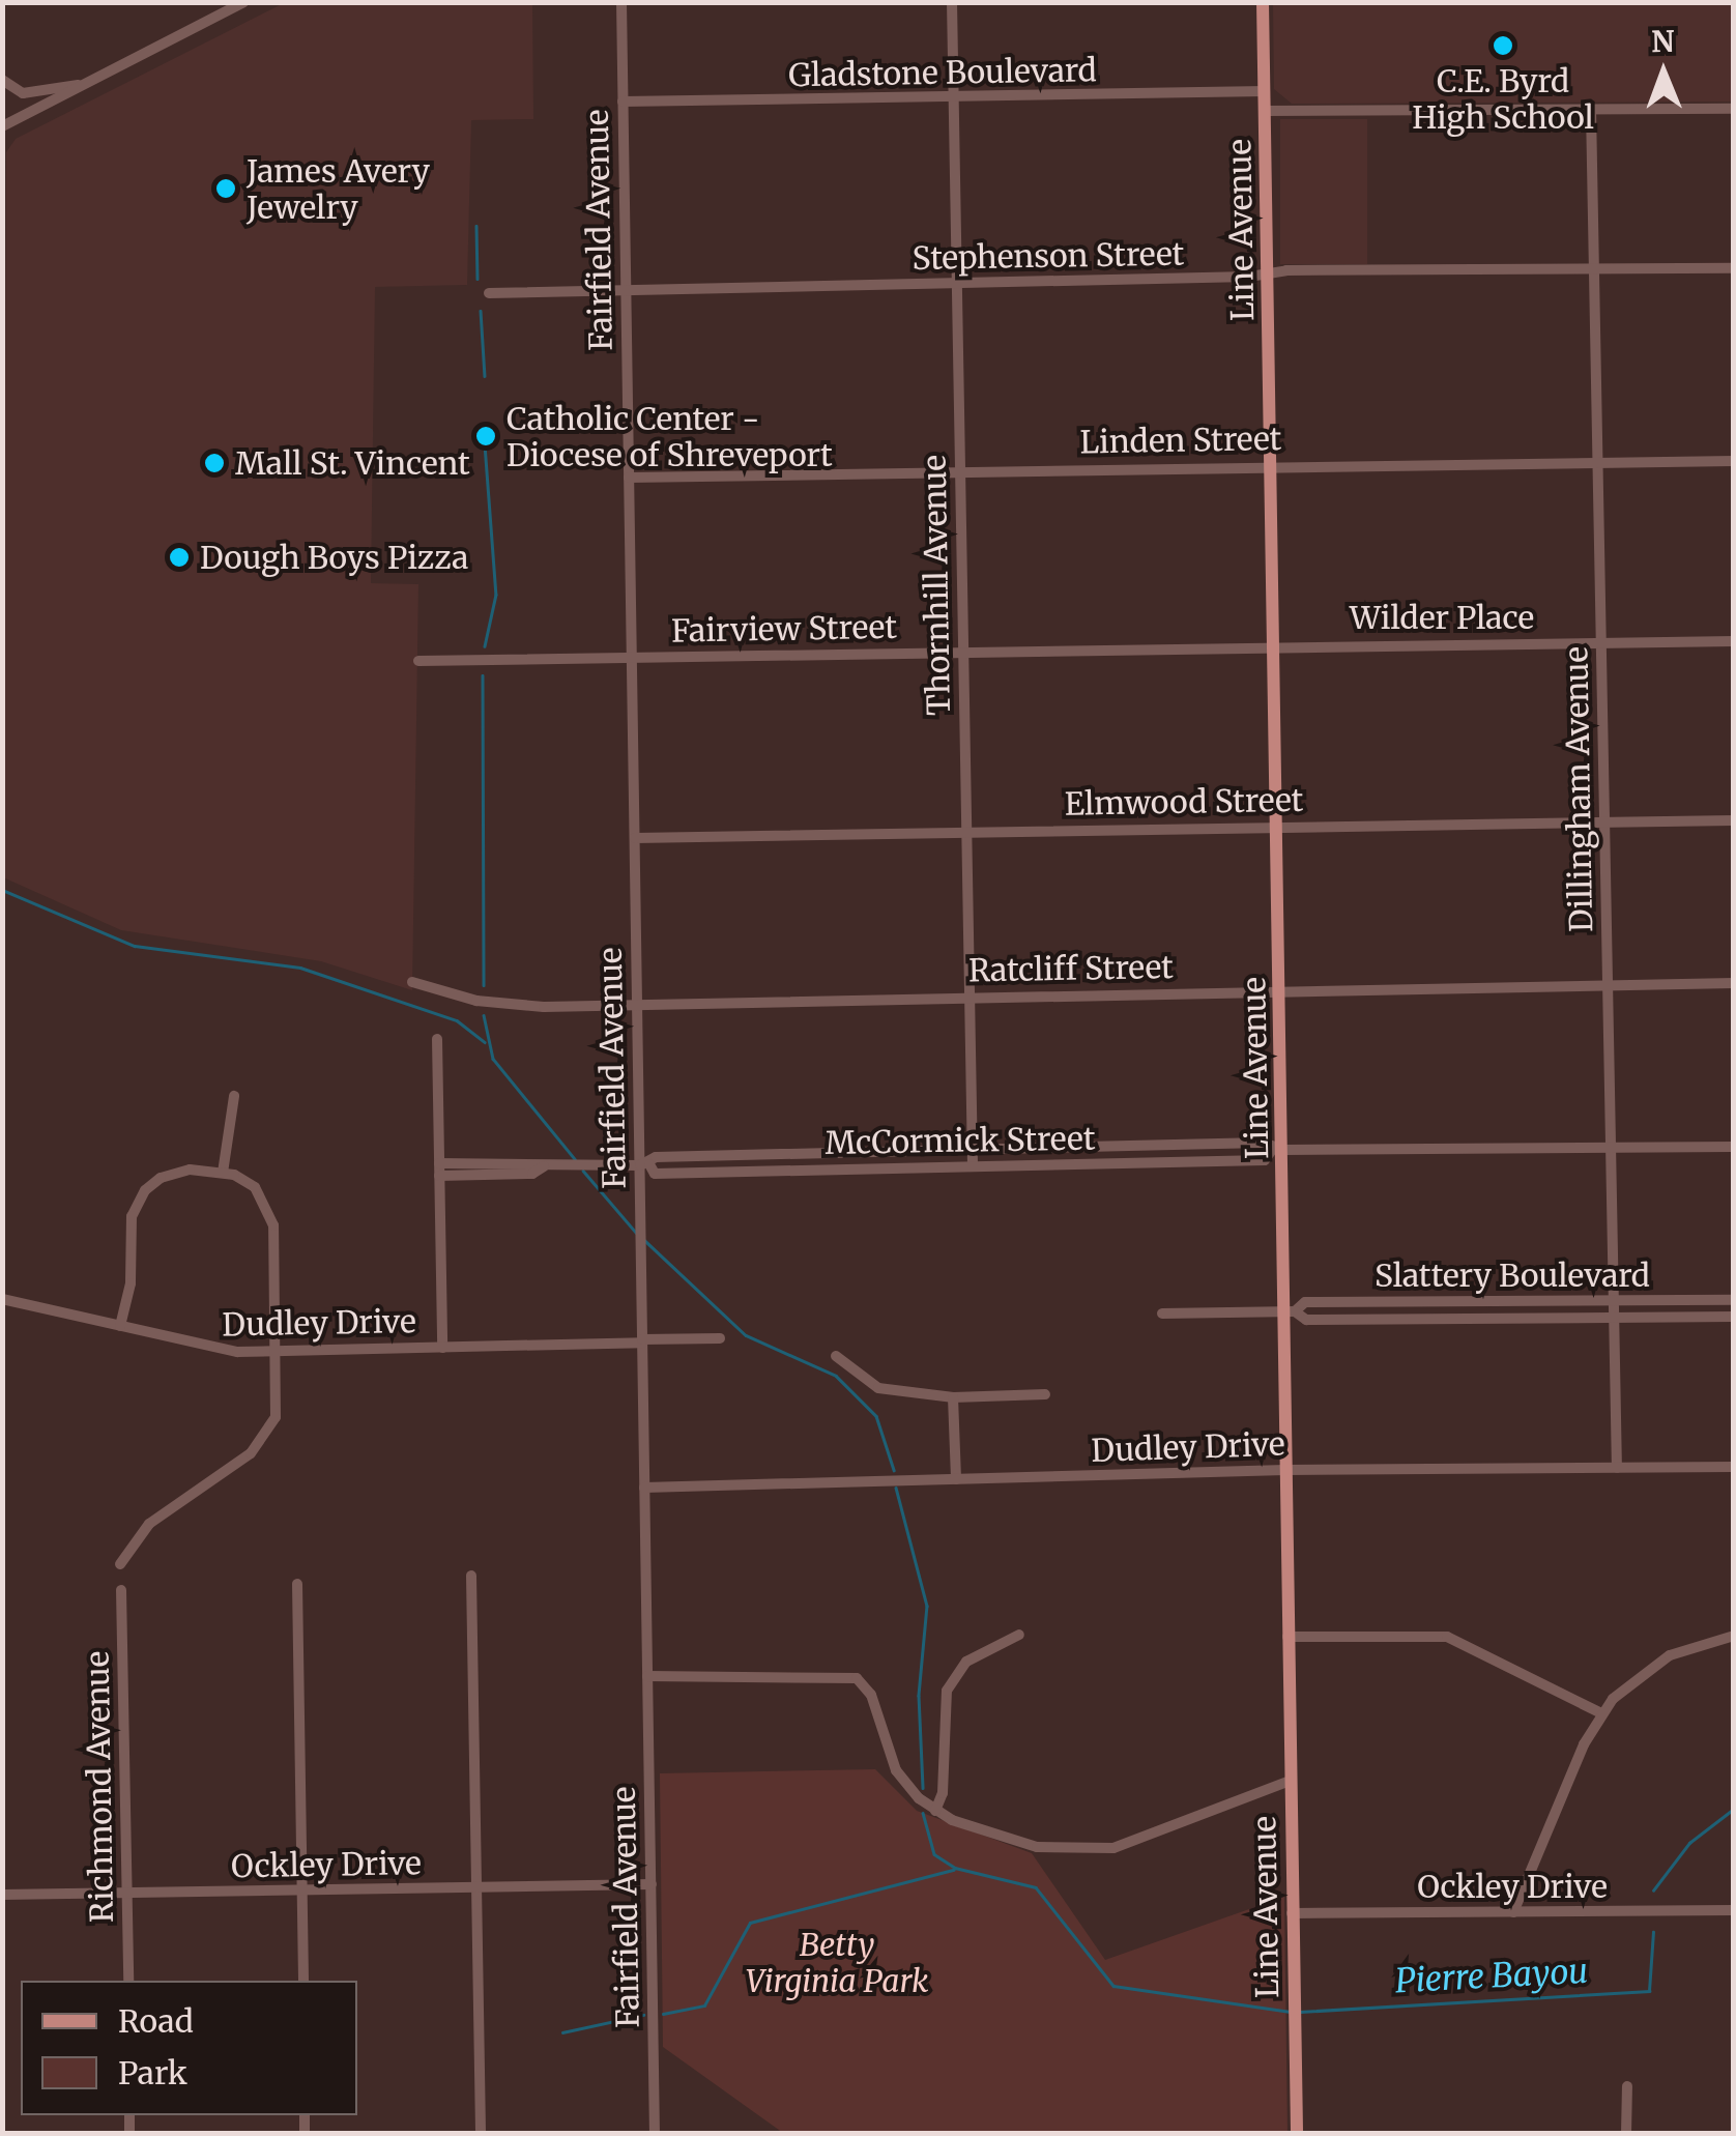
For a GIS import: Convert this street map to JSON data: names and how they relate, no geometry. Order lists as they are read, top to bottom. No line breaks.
{"streets":{"main road":["Line Avenue"],"street":["Gladstone Boulevard","Fairfield Avenue","Stephenson Street","Linden Street","Thornhill Avenue","Wilder Place","Fairview Street","Dillingham Avenue","Elmwood Street","Ratcliff Street","McCormick Street","Slattery Boulevard","Dudley Drive","Richmond Avenue","Ockley Drive"]},"crossings":[["Gladstone Boulevard","Fairfield Avenue"],["Gladstone Boulevard","Line Avenue"],["Gladstone Boulevard","Thornhill Avenue"],["Fairfield Avenue","Stephenson Street"],["Fairfield Avenue","Linden Street"],["Fairfield Avenue","Fairview Street"],["Fairfield Avenue","Elmwood Street"],["Fairfield Avenue","Ratcliff Street"],["Fairfield Avenue","McCormick Street"],["Fairfield Avenue","Dudley Drive"],["Fairfield Avenue","Ockley Drive"],["Line Avenue","Stephenson Street"],["Line Avenue","Linden Street"],["Line Avenue","Wilder Place"],["Line Avenue","Fairview Street"],["Line Avenue","Elmwood Street"],["Line Avenue","Ratcliff Street"],["Line Avenue","McCormick Street"],["Line Avenue","Slattery Boulevard"],["Line Avenue","Dudley Drive"],["Line Avenue","Ockley Drive"],["Stephenson Street","Thornhill Avenue"],["Stephenson Street","Dillingham Avenue"],["Linden Street","Thornhill Avenue"],["Linden Street","Dillingham Avenue"],["Thornhill Avenue","Fairview Street"],["Thornhill Avenue","Elmwood Street"],["Thornhill Avenue","Ratcliff Street"],["Thornhill Avenue","McCormick Street"],["Wilder Place","Fairview Street"],["Wilder Place","Dillingham Avenue"],["Dillingham Avenue","Elmwood Street"],["Dillingham Avenue","Ratcliff Street"],["Dillingham Avenue","McCormick Street"],["Dillingham Avenue","Slattery Boulevard"],["Dillingham Avenue","Dudley Drive"],["Richmond Avenue","Ockley Drive"]],"water":["Pierre Bayou"],"parks":["Betty Virginia Park"],"places":["C.E. Byrd High School","James Avery Jewelry","Catholic Center - Diocese of Shreveport","Mall St. Vincent","Dough Boys Pizza"],"legend":["Road","Park"],"north":"top"}
